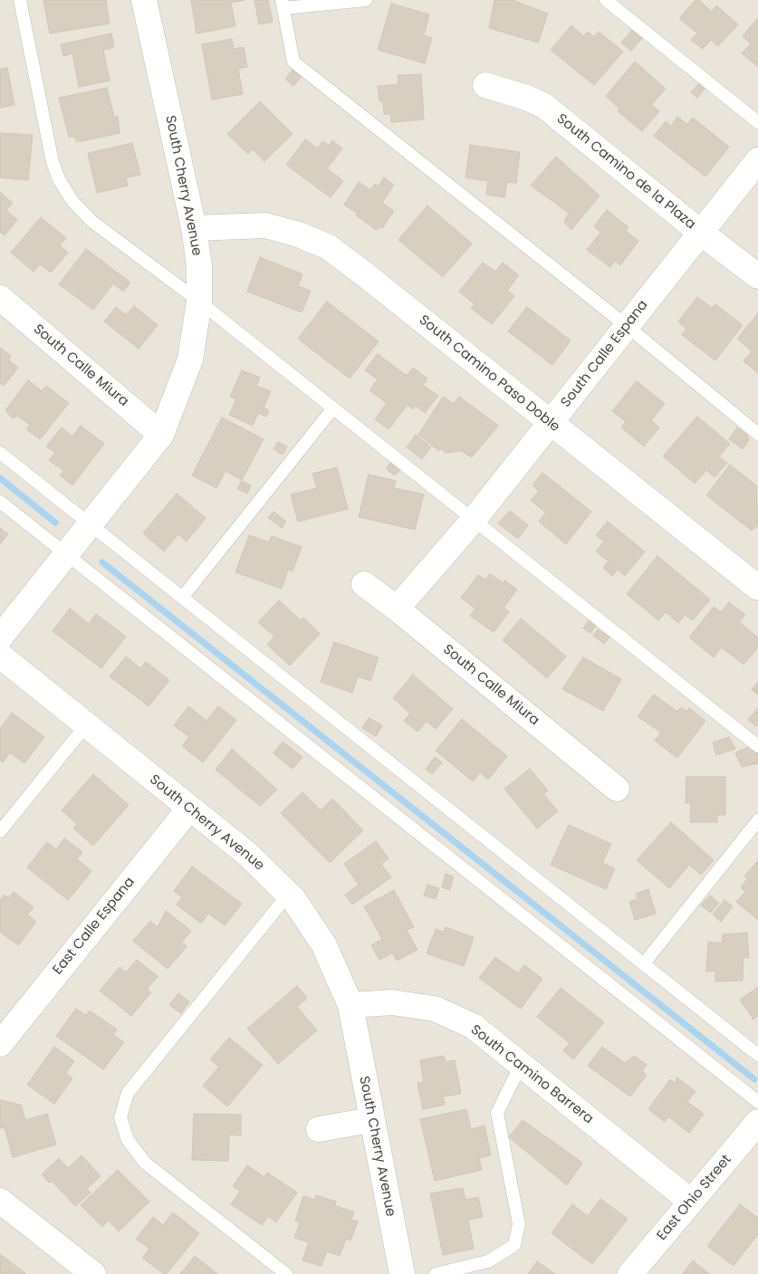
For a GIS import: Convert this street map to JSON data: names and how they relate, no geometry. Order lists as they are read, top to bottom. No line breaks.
{"streets":{"street":["South Camino de la Plaza","South Cherry Avenue","South Calle Espana","South Calle Miura","South Camino Paso Doble","East Calle Espana","South Camino Barrera","East Ohio Street"]},"crossings":[["South Camino de la Plaza","South Calle Espana"],["South Cherry Avenue","South Calle Miura"],["South Cherry Avenue","South Camino Paso Doble"],["South Cherry Avenue","East Calle Espana"],["South Cherry Avenue","South Camino Barrera"],["South Calle Espana","South Calle Miura"],["South Calle Espana","South Camino Paso Doble"],["South Camino Barrera","East Ohio Street"]]}
